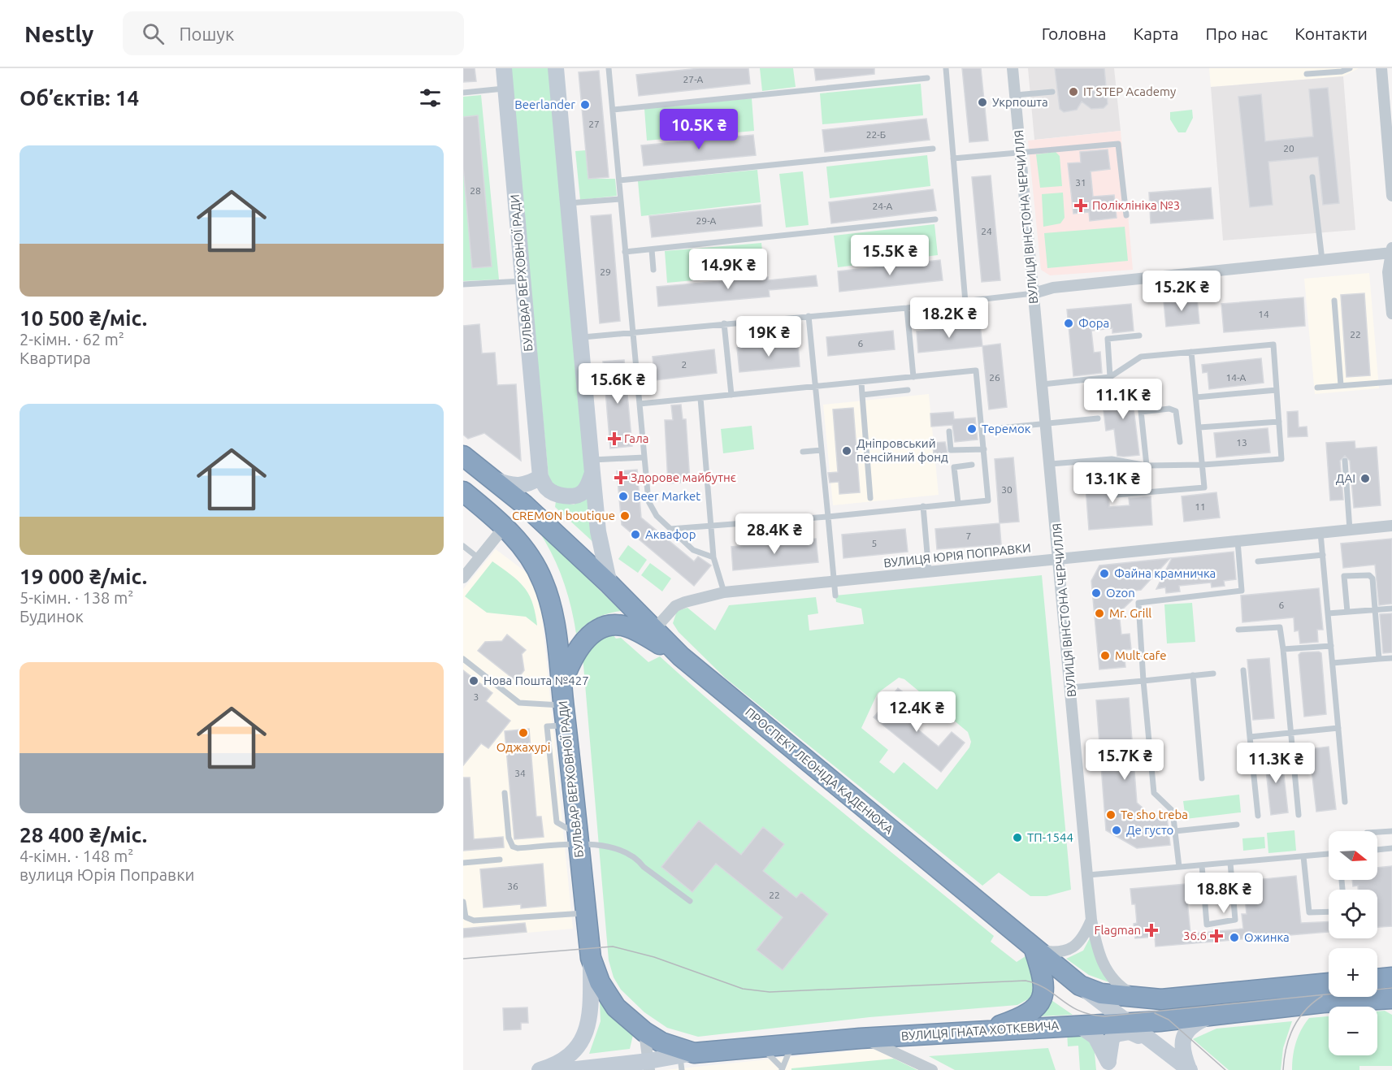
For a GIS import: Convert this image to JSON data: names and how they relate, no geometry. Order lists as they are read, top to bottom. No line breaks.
{"streets":{"highway":["БУЛЬВАР ВЕРХОВНОЇ РАДИ","ПРОСПЕКТ ЛЕОНІДА КАДЕНЮКА","ВУЛИЦЯ ГНАТА ХОТКЕВИЧА"],"street":["ВУЛИЦЯ ВІНСТОНА ЧЕРЧИЛЛЯ","ВУЛИЦЯ ЮРІЯ ПОПРАВКИ"]},"crossings":[["ВУЛИЦЯ ВІНСТОНА ЧЕРЧИЛЛЯ","ВУЛИЦЯ ЮРІЯ ПОПРАВКИ"],["ВУЛИЦЯ ВІНСТОНА ЧЕРЧИЛЛЯ","ПРОСПЕКТ ЛЕОНІДА КАДЕНЮКА"],["БУЛЬВАР ВЕРХОВНОЇ РАДИ","ВУЛИЦЯ ГНАТА ХОТКЕВИЧА"],["ВУЛИЦЯ ЮРІЯ ПОПРАВКИ","ПРОСПЕКТ ЛЕОНІДА КАДЕНЮКА"],["ПРОСПЕКТ ЛЕОНІДА КАДЕНЮКА","ВУЛИЦЯ ГНАТА ХОТКЕВИЧА"]],"places":{"other":["IT STEP Academy","Укрпошта","Beerlander","Фора","Теремок","Дніпровський пенсійний фонд","ДАІ","Beer Market","CREMON boutique","Аквафор","Файна крамничка","Ozon","Mr. Grill","Mult cafe","Нова Пошта №427","Оджахурі","Te sho treba","Де густо","ТП-1544","Ожинка"],"health":["Поліклініка №3","Гала","Здорове майбутнє","Flagman","36.6"]},"house_numbers":["27-А","27","22-Б","20","31","28","24-А","29-А","24","29","14","22","6","2","26","14-А","13","30","11","7","5","6","3","34","36","22"],"north":"right","page":{"header":"Nestly","search":"Пошук","nav":["Головна","Карта","Про нас","Контакти"],"heading":"Об’єктів: 14","price":["10.5K ₴","15.5K ₴","14.9K ₴","15.2K ₴","18.2K ₴","19K ₴","15.6K ₴","11.1K ₴","13.1K ₴","28.4K ₴","12.4K ₴","15.7K ₴","11.3K ₴","18.8K ₴"],"list":[{"name":"10 500 ₴/міс.","note":"2-кімн. · 62 m² · Квартира"},{"name":"19 000 ₴/міс.","note":"5-кімн. · 138 m² · Будинок"},{"name":"28 400 ₴/міс.","note":"4-кімн. · 148 m² · вулиця Юрія Поправки"}],"map_buttons":["+","−"]}}
